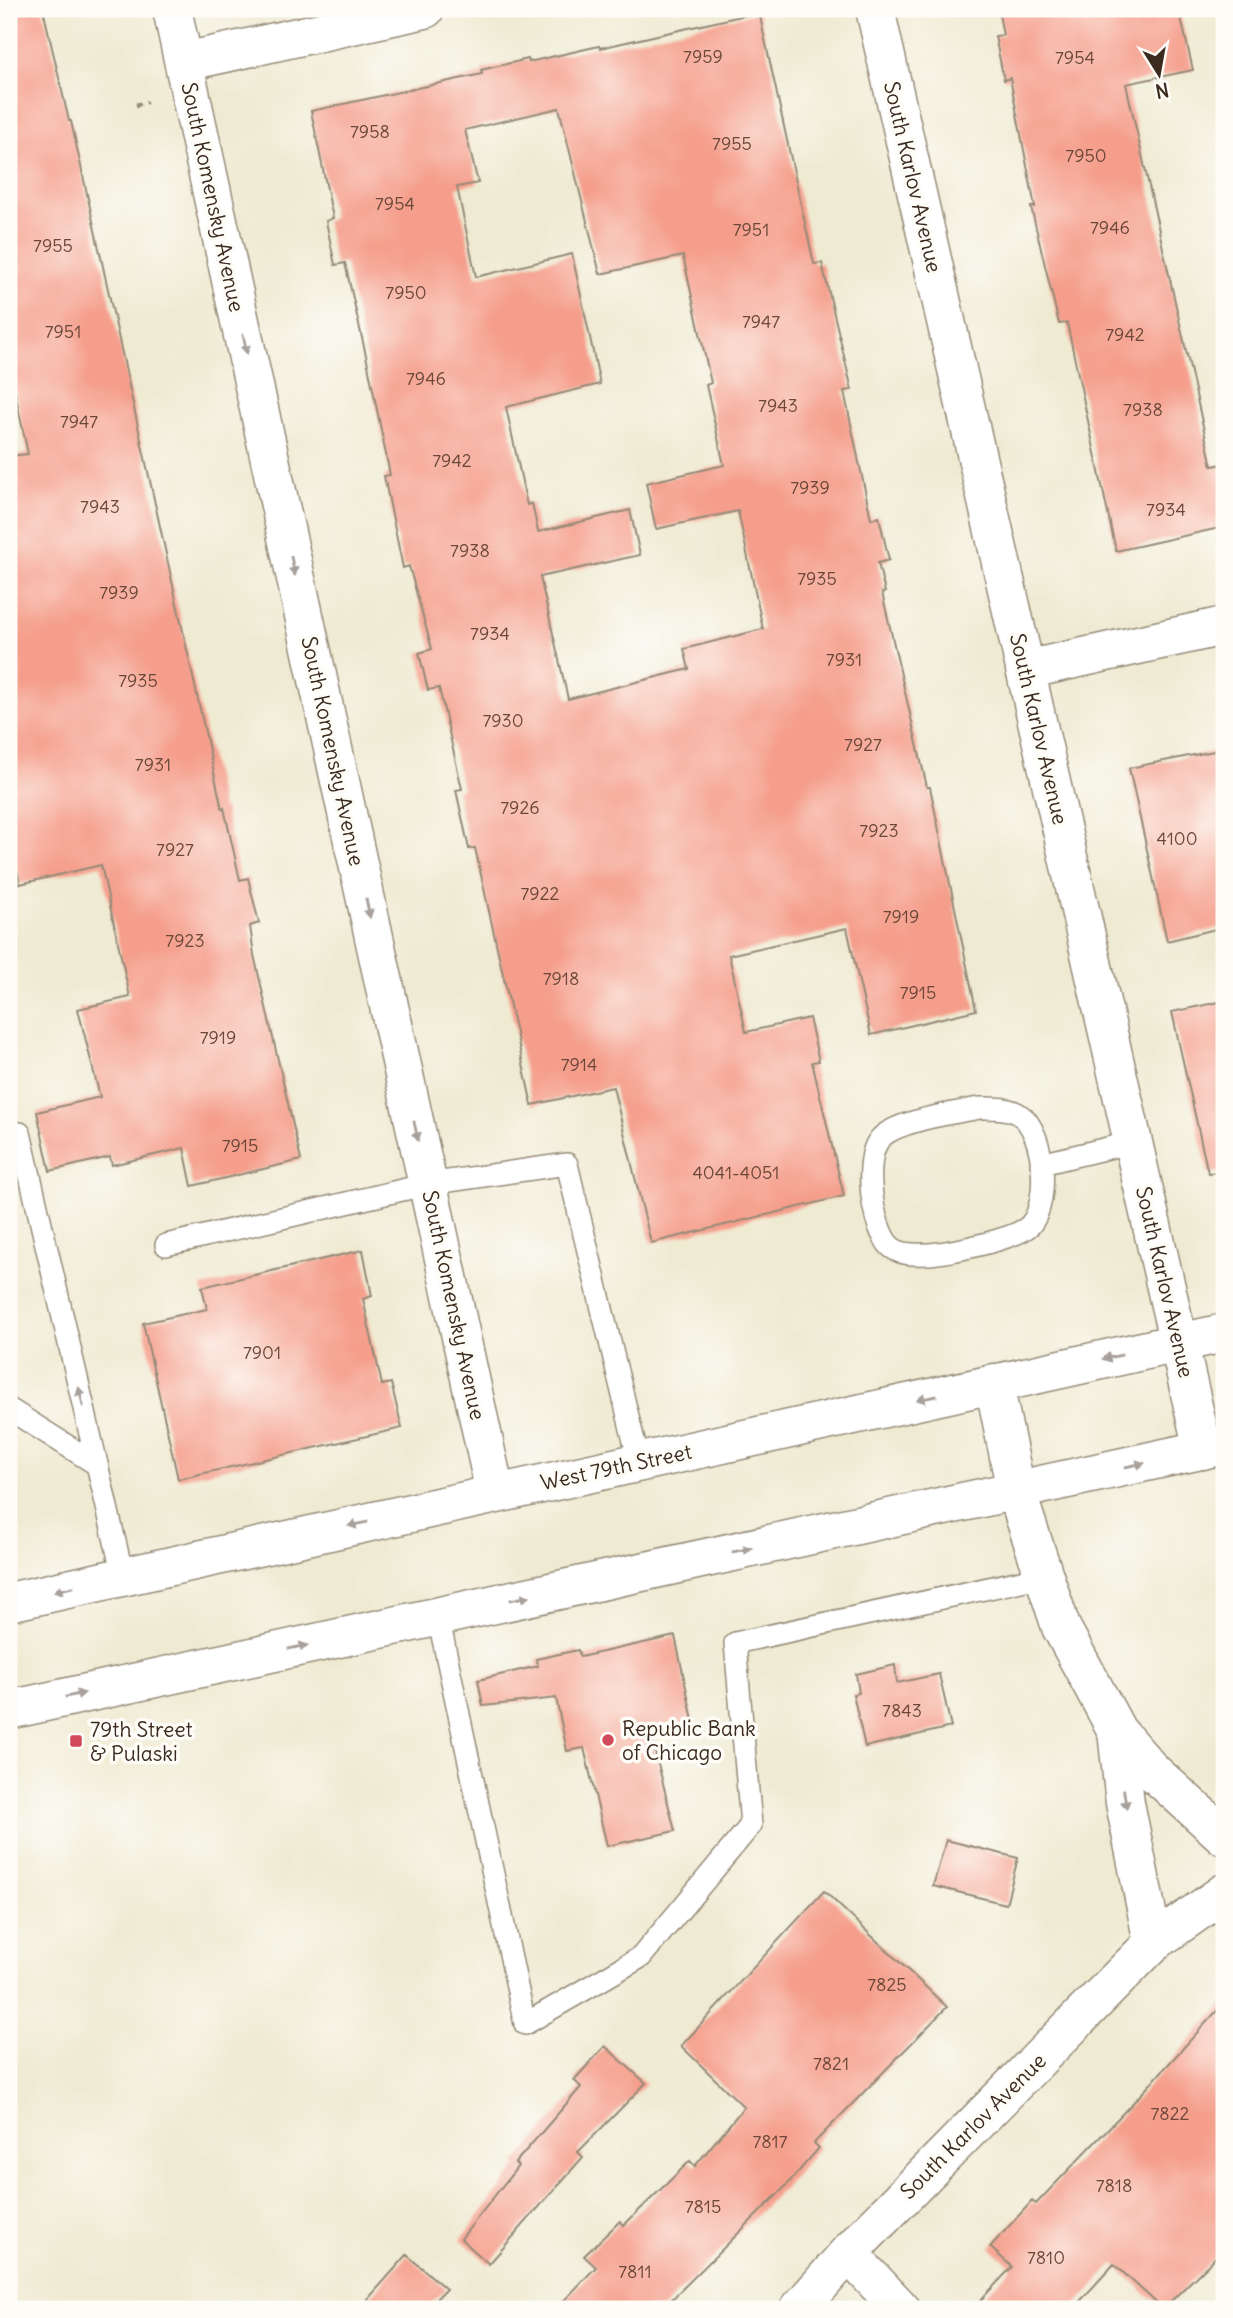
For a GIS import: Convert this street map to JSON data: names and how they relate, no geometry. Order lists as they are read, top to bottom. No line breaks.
{"streets":{"street":["South Karlov Avenue","South Komensky Avenue","West 79th Street"]},"crossings":[["South Karlov Avenue","West 79th Street"],["South Komensky Avenue","West 79th Street"]],"one_way":["South Komensky Avenue"],"places":{"other":["Republic Bank of Chicago"],"transit":["79th Street & Pulaski"]},"house_numbers":["7959","7954","7958","7955","7950","7954","7946","7951","7955","7950","7947","7951","7942","7946","7943","7938","7947","7942","7939","7943","7934","7938","7935","7939","7934","7931","7935","7930","7927","7931","7926","7923","4100","7927","7922","7919","7923","7918","7915","7919","7914","7915","4041-4051","7901","7843","7825","7821","7822","7817","7818","7815","7810","7811"],"north":"bottom"}
